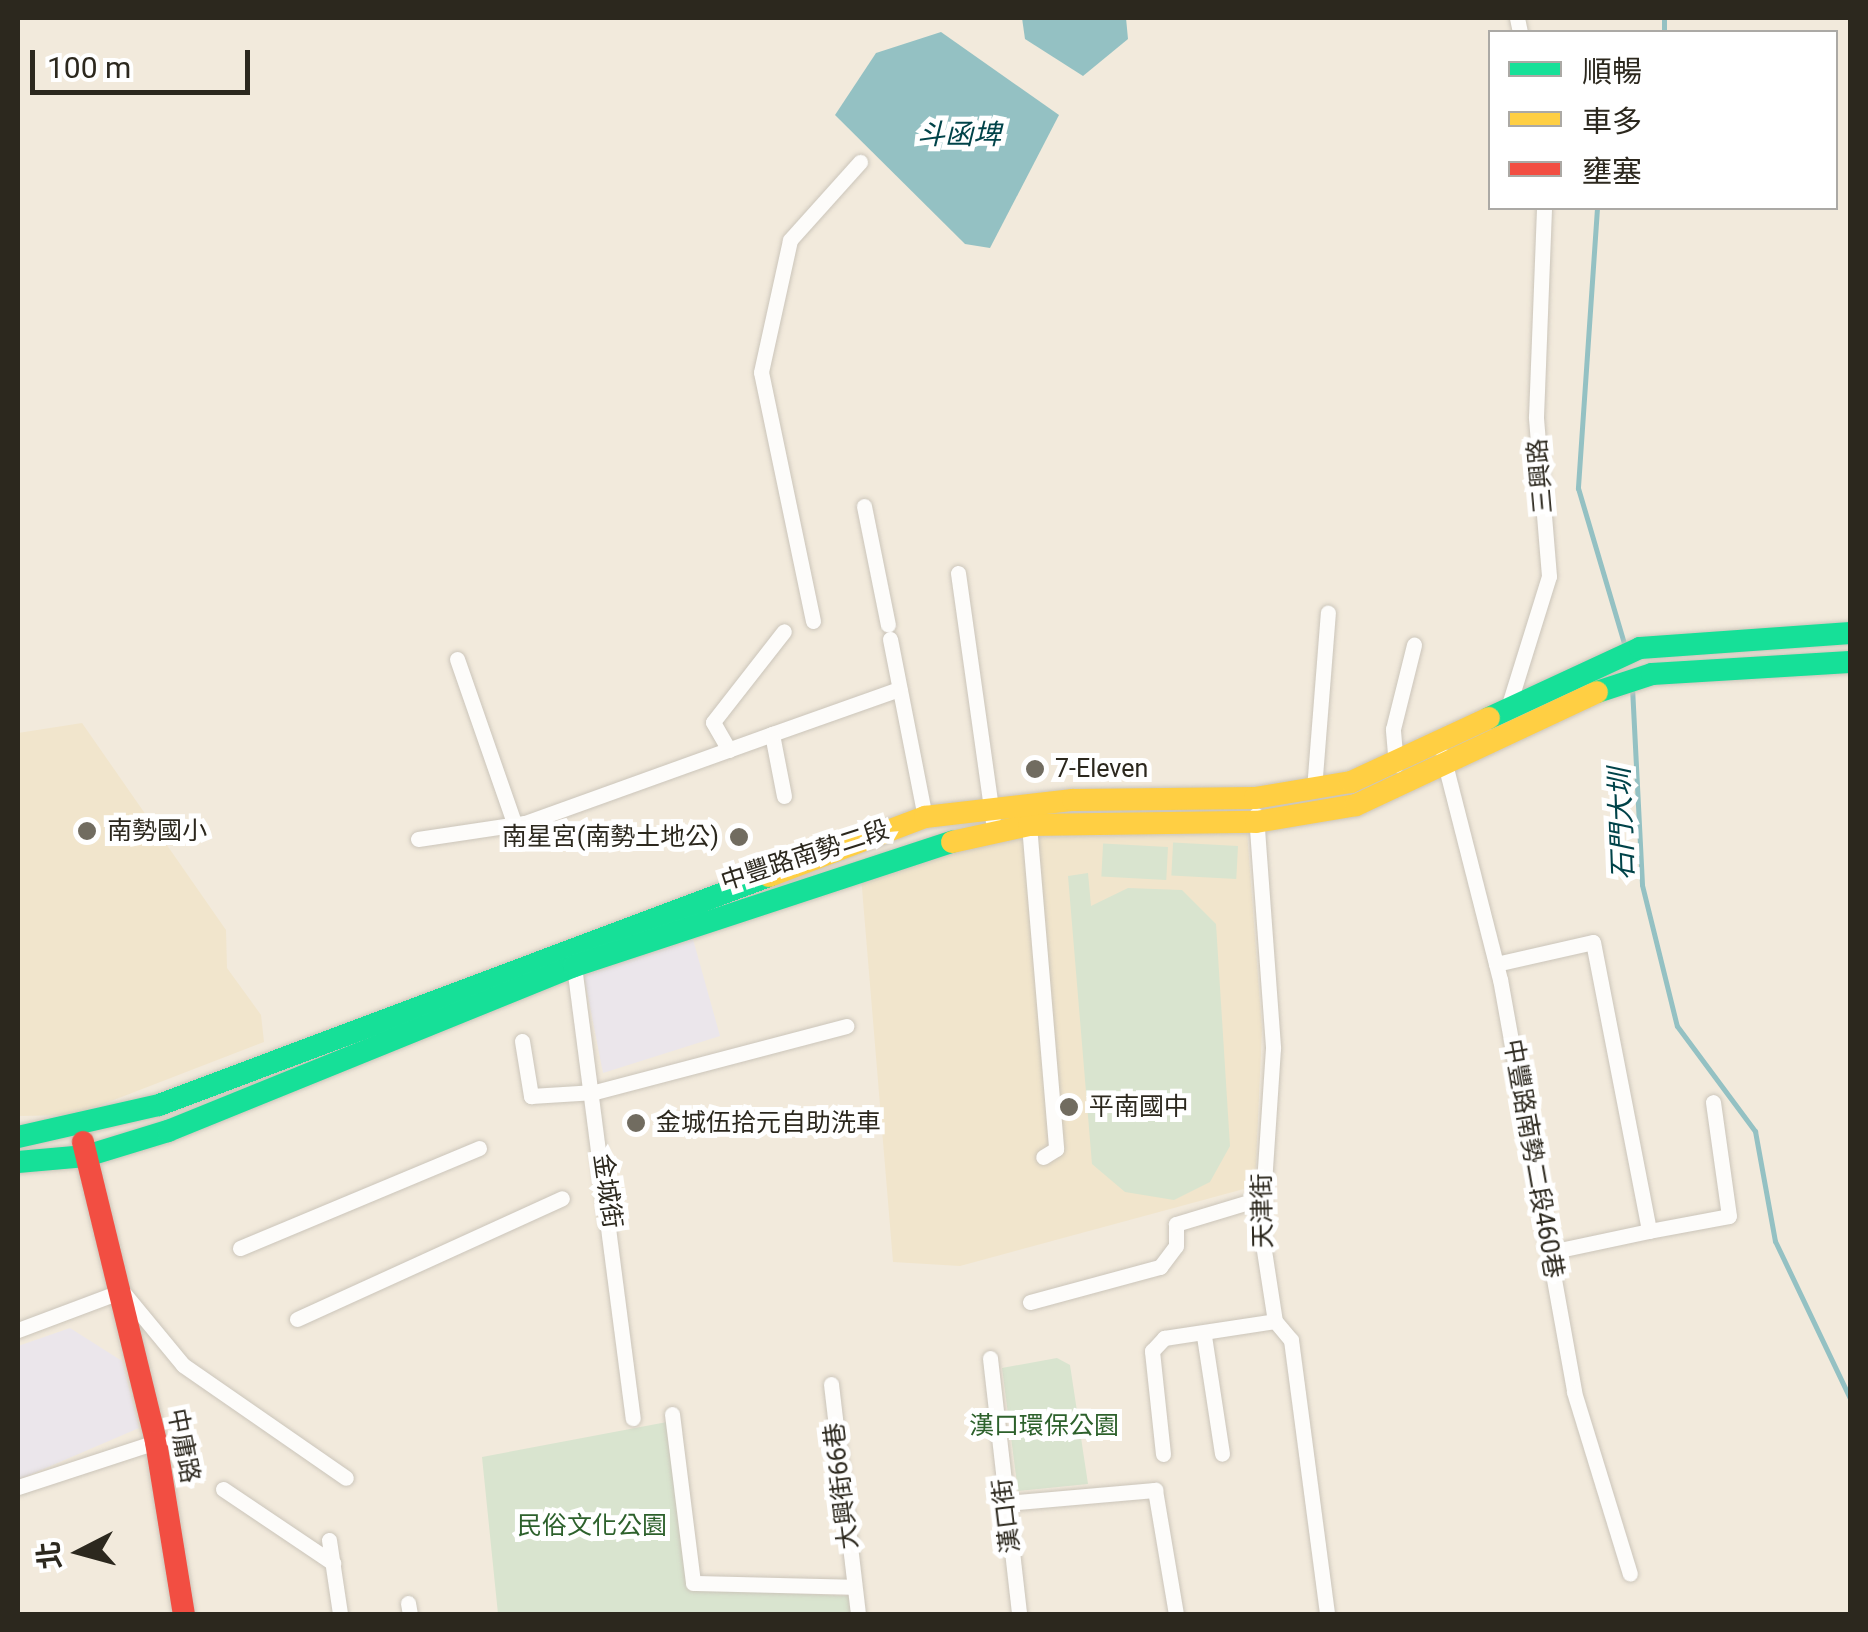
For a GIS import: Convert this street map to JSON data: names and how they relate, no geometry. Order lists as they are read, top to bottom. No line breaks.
{"streets":{"main road":["中豐路南勢二段","中庸路"],"street":["三興路","中豐路南勢二段460巷","金城街","天津街","大興街66巷","漢口街"]},"crossings":[["三興路","中豐路南勢二段"],["中豐路南勢二段","中豐路南勢二段460巷"],["中豐路南勢二段","金城街"],["中豐路南勢二段","天津街"],["中豐路南勢二段","中庸路"]],"water":["斗函埤","石門大圳"],"parks":["漢口環保公園","民俗文化公園"],"places":["7-Eleven","南勢國小","南星宮(南勢土地公)","平南國中","金城伍拾元自助洗車"],"legend":["順暢","車多","壅塞"],"scale_bar":"100 m","north":"left"}
